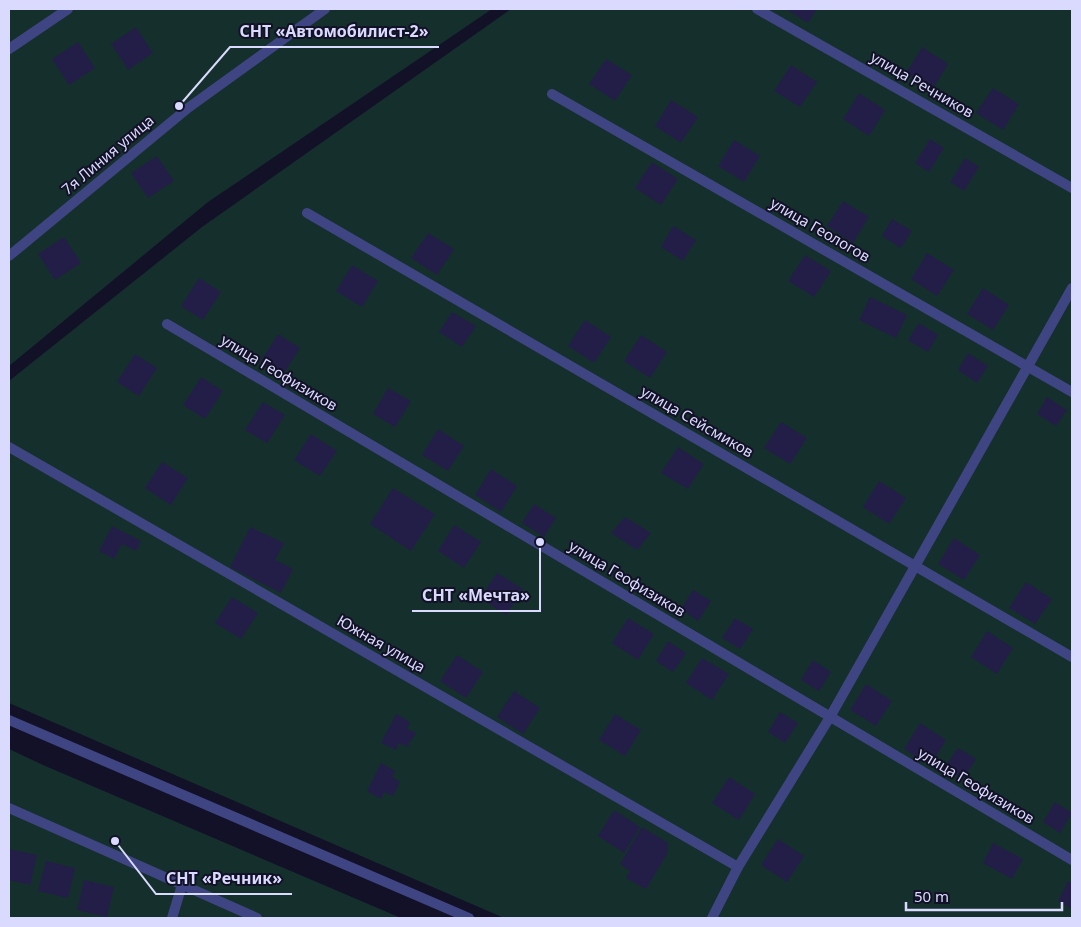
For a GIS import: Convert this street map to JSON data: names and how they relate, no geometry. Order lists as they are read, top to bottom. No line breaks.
{"streets":{"street":["улица Речников","7я Линия улица","улица Геологов","улица Геофизиков","улица Сейсмиков","Южная улица"]},"places":["СНТ «Автомобилист-2»","СНТ «Мечта»","СНТ «Речник»"],"scale_bar":"50 m"}
